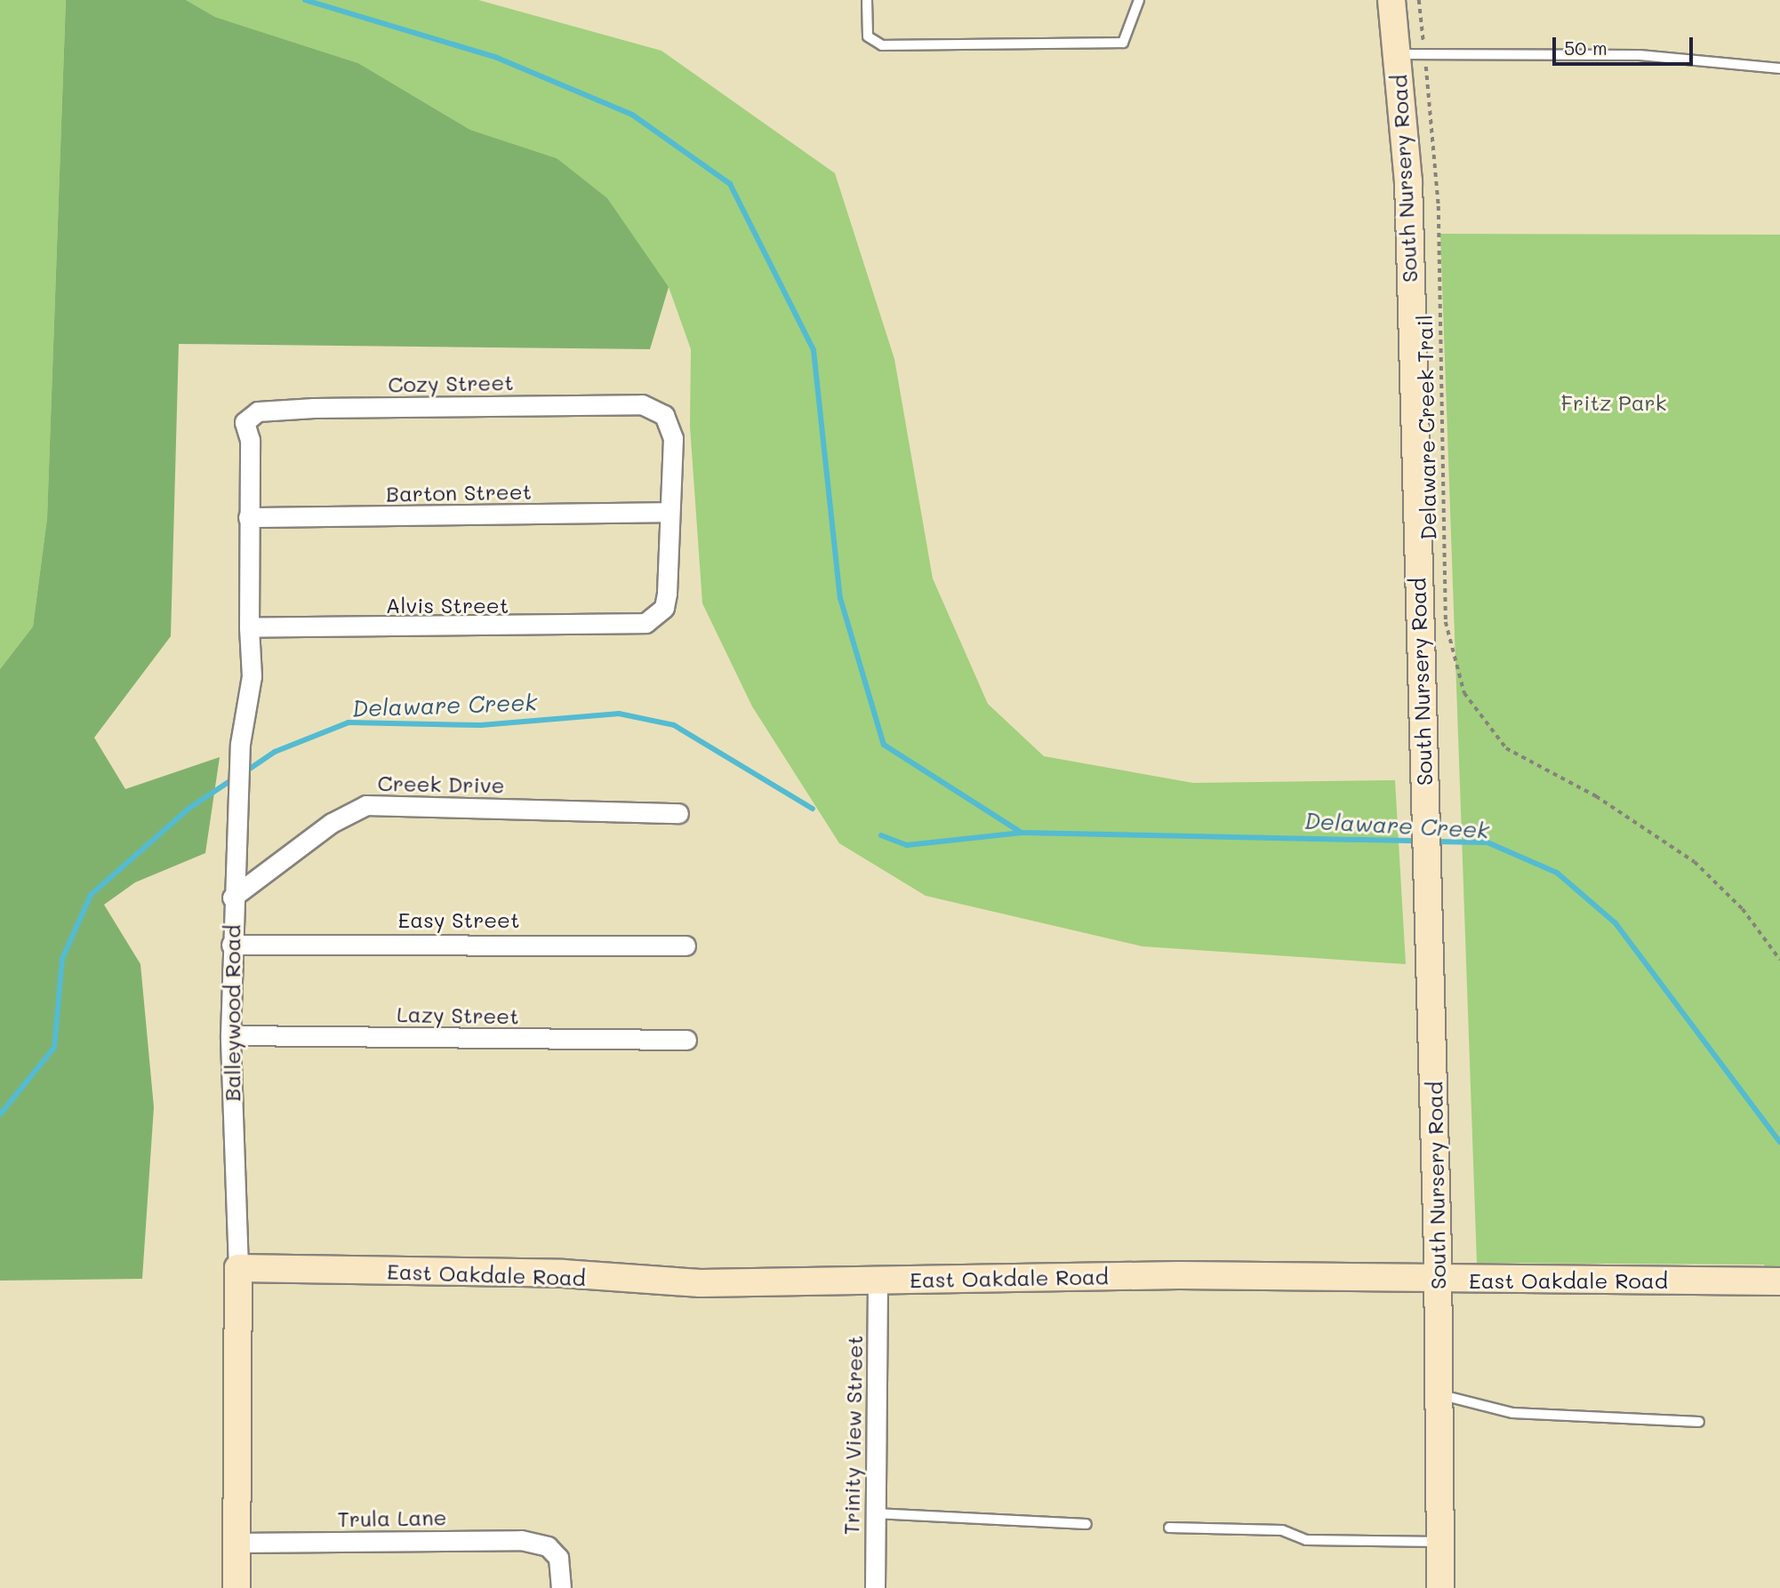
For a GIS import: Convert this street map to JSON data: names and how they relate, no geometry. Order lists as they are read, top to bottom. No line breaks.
{"streets":{"street":["South Nursery Road","Cozy Street","Barton Street","Alvis Street","Creek Drive","Easy Street","Balleywood Road","Lazy Street","East Oakdale Road","Trinity View Street","Trula Lane"],"path":["Delaware Creek Trail"]},"crossings":[["South Nursery Road","East Oakdale Road"],["Cozy Street","Barton Street"],["Cozy Street","Alvis Street"],["Cozy Street","Balleywood Road"],["Barton Street","Alvis Street"],["Barton Street","Balleywood Road"],["Alvis Street","Balleywood Road"],["Creek Drive","Balleywood Road"],["Easy Street","Balleywood Road"],["Balleywood Road","Lazy Street"],["Balleywood Road","East Oakdale Road"],["Balleywood Road","Trula Lane"],["East Oakdale Road","Trinity View Street"]],"water":["Delaware Creek"],"parks":["Fritz Park"],"scale_bar":"50 m"}
